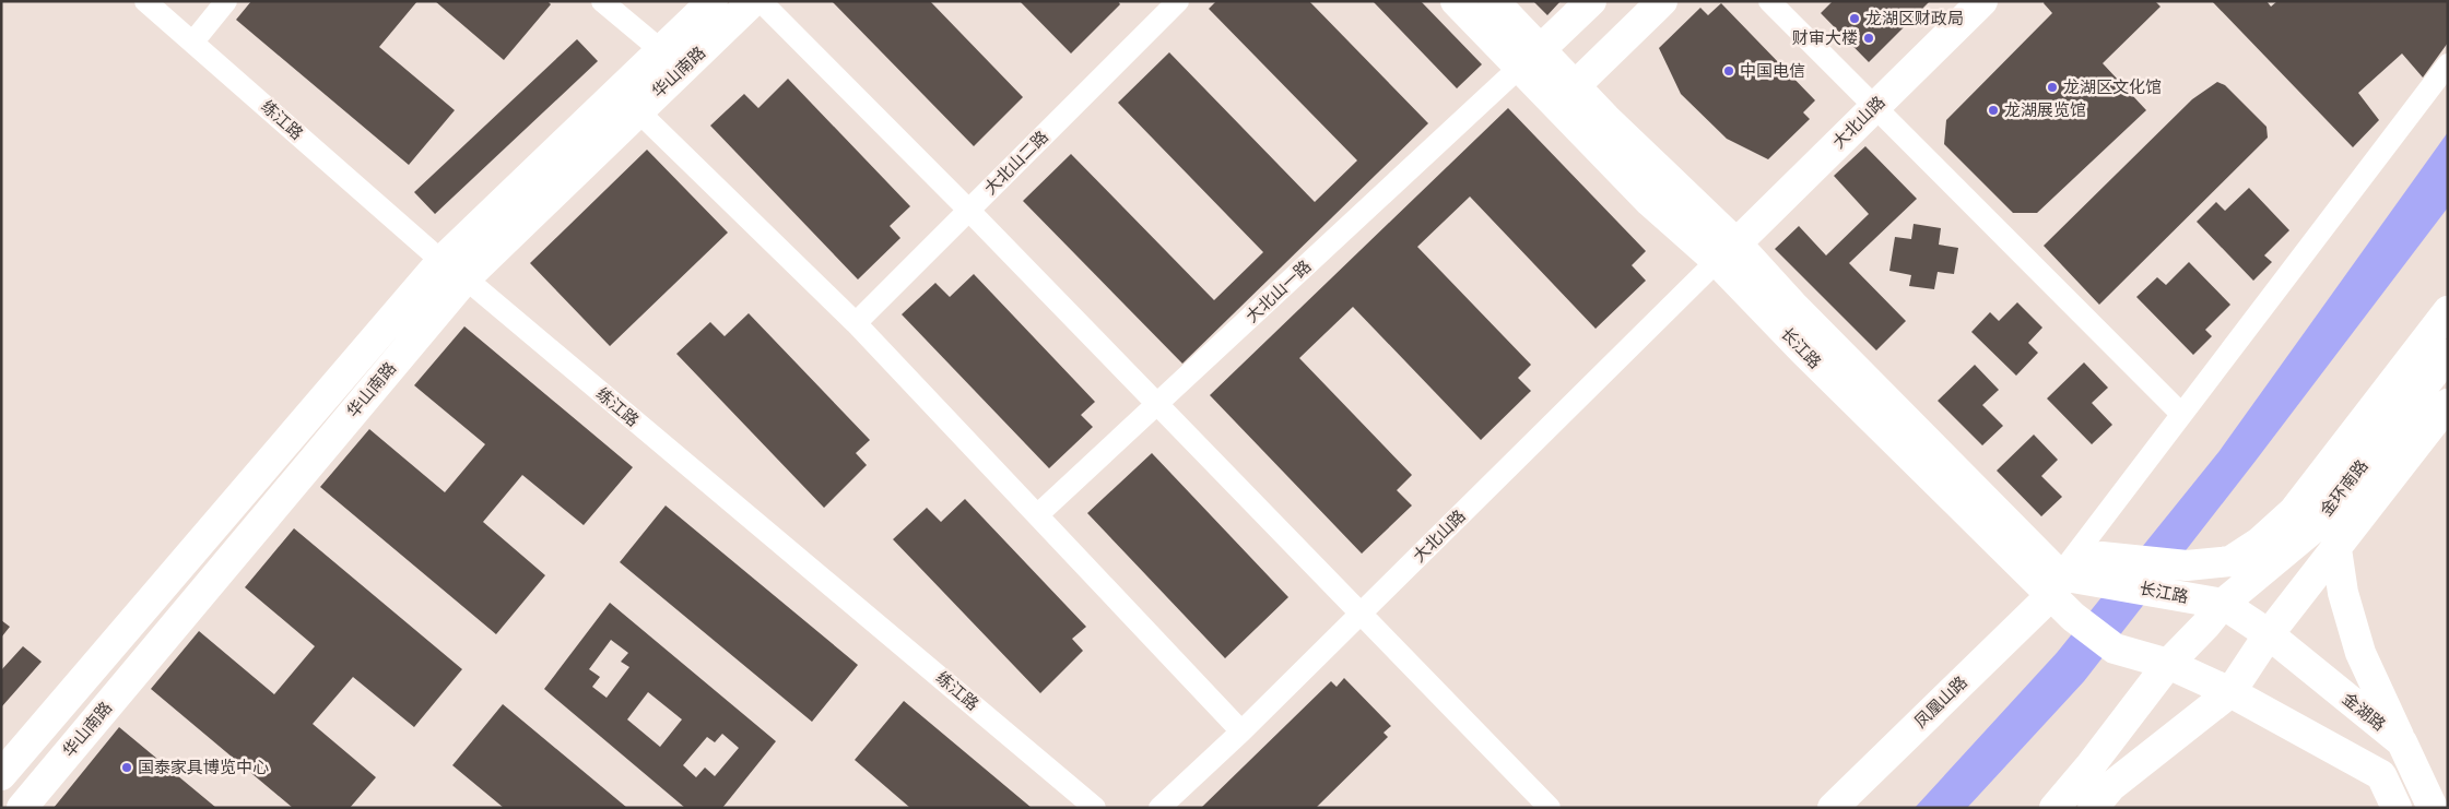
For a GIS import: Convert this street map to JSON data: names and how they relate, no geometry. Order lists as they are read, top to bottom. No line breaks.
{"streets":{"street":["华山南路","练江路","大北山路","大北山二路","大北山一路","长江路","金环南路","凤凰山路","金湖路"]},"crossings":[["华山南路","练江路"],["大北山路","长江路"],["大北山一路","长江路"],["长江路","金环南路"],["长江路","凤凰山路"],["长江路","金湖路"],["金环南路","金湖路"]],"places":["龙湖区财政局","财审大楼","中国电信","龙湖区文化馆","龙湖展览馆","国泰家具博览中心"]}
